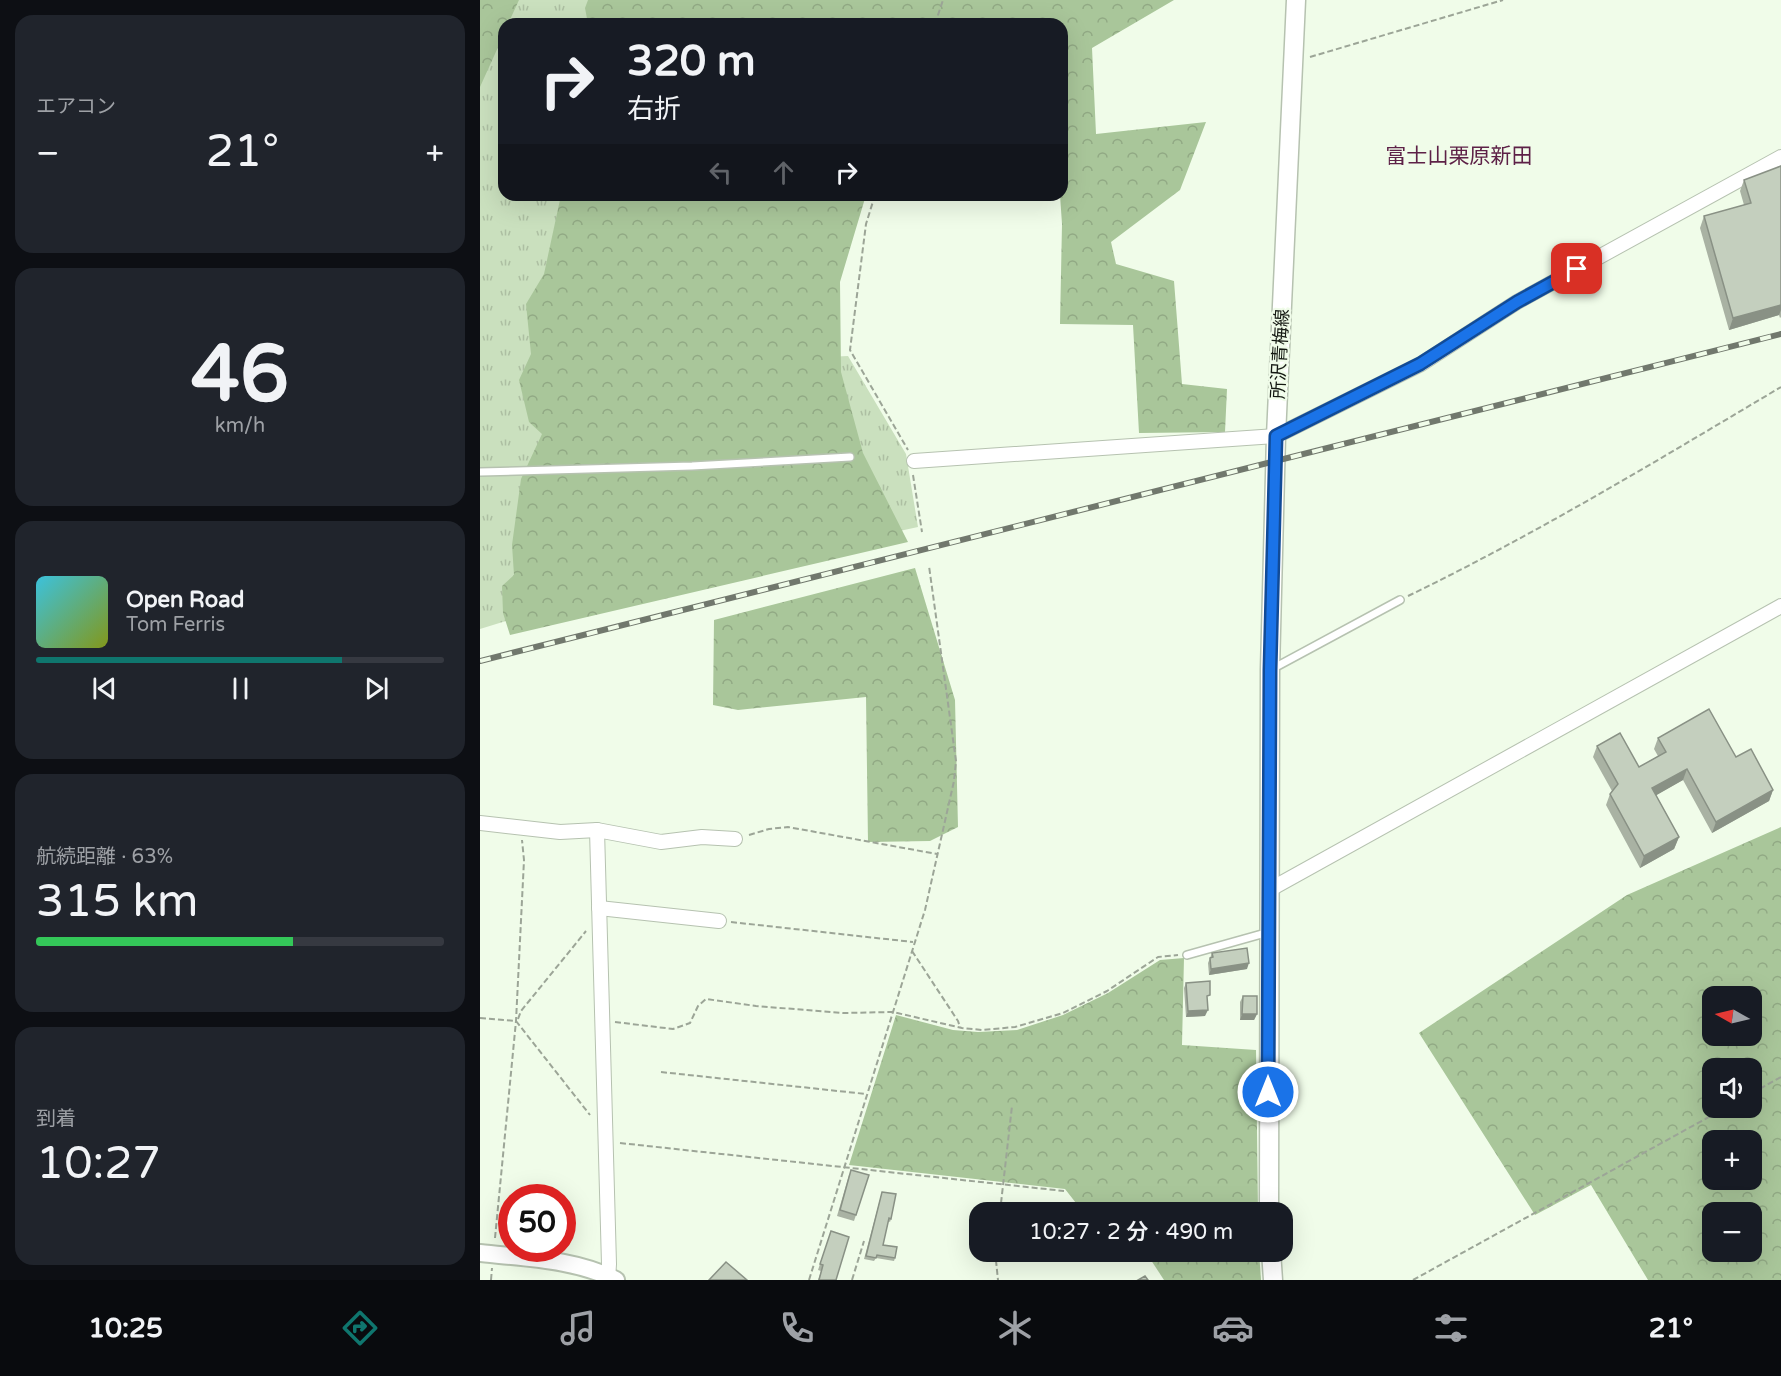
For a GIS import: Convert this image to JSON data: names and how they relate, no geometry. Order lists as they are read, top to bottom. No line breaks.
{"streets":{"main road":["所沢青梅線"]},"districts":["富士山栗原新田"],"north":"left","page":{"tile":["エアコン",["46","km/h"],["航続距離 · 63%","315 km"],["到着","10:27"]],"turn":["320 m","右折"],"heat":["−","21°","+"],"song":["Open Road","Tom Ferris"],"map_buttons":["+","−"],"limit":"50","trip":"10:27 · 2 分 · 490 m","tabs":["10:25","21°"]}}
